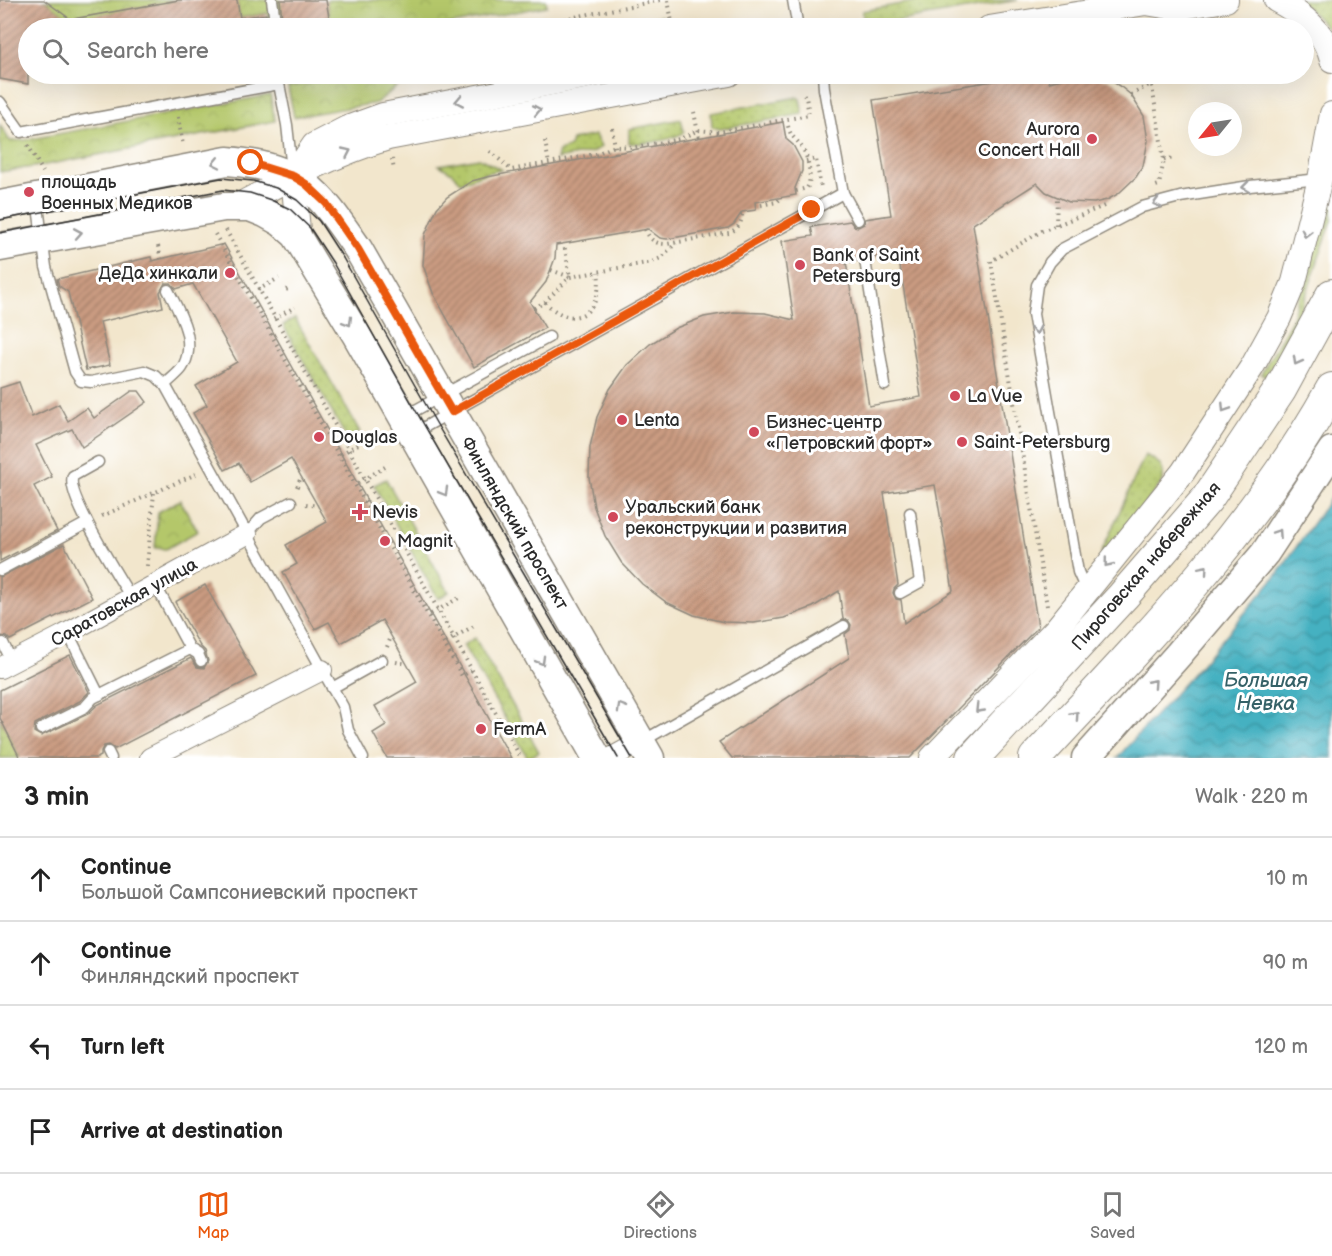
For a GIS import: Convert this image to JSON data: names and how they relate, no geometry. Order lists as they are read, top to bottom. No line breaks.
{"streets":{"main road":["Финляндский проспект","Пироговская набережная"],"street":["Саратовская улица"]},"water":["Большая Невка"],"places":{"other":["Aurora Concert Hall","площадь Военных Медиков","Bank of Saint Petersburg","ДеДа хинкали","La Vue","Lenta","Бизнес-центр «Петровский форт»","Douglas","Saint-Petersburg","Уральский банк реконструкции и развития","Magnit","FermA"],"health":["Nevis"]},"north":"bottom left","page":{"search":"Search here","heading":["3 min","Walk · 220 m"],"list":[["Continue","Большой Сампсониевский проспект","10 m"],["Continue","Финляндский проспект","90 m"],["Turn left","120 m"],"Arrive at destination"],"nav":["Map","Directions","Saved"]}}
